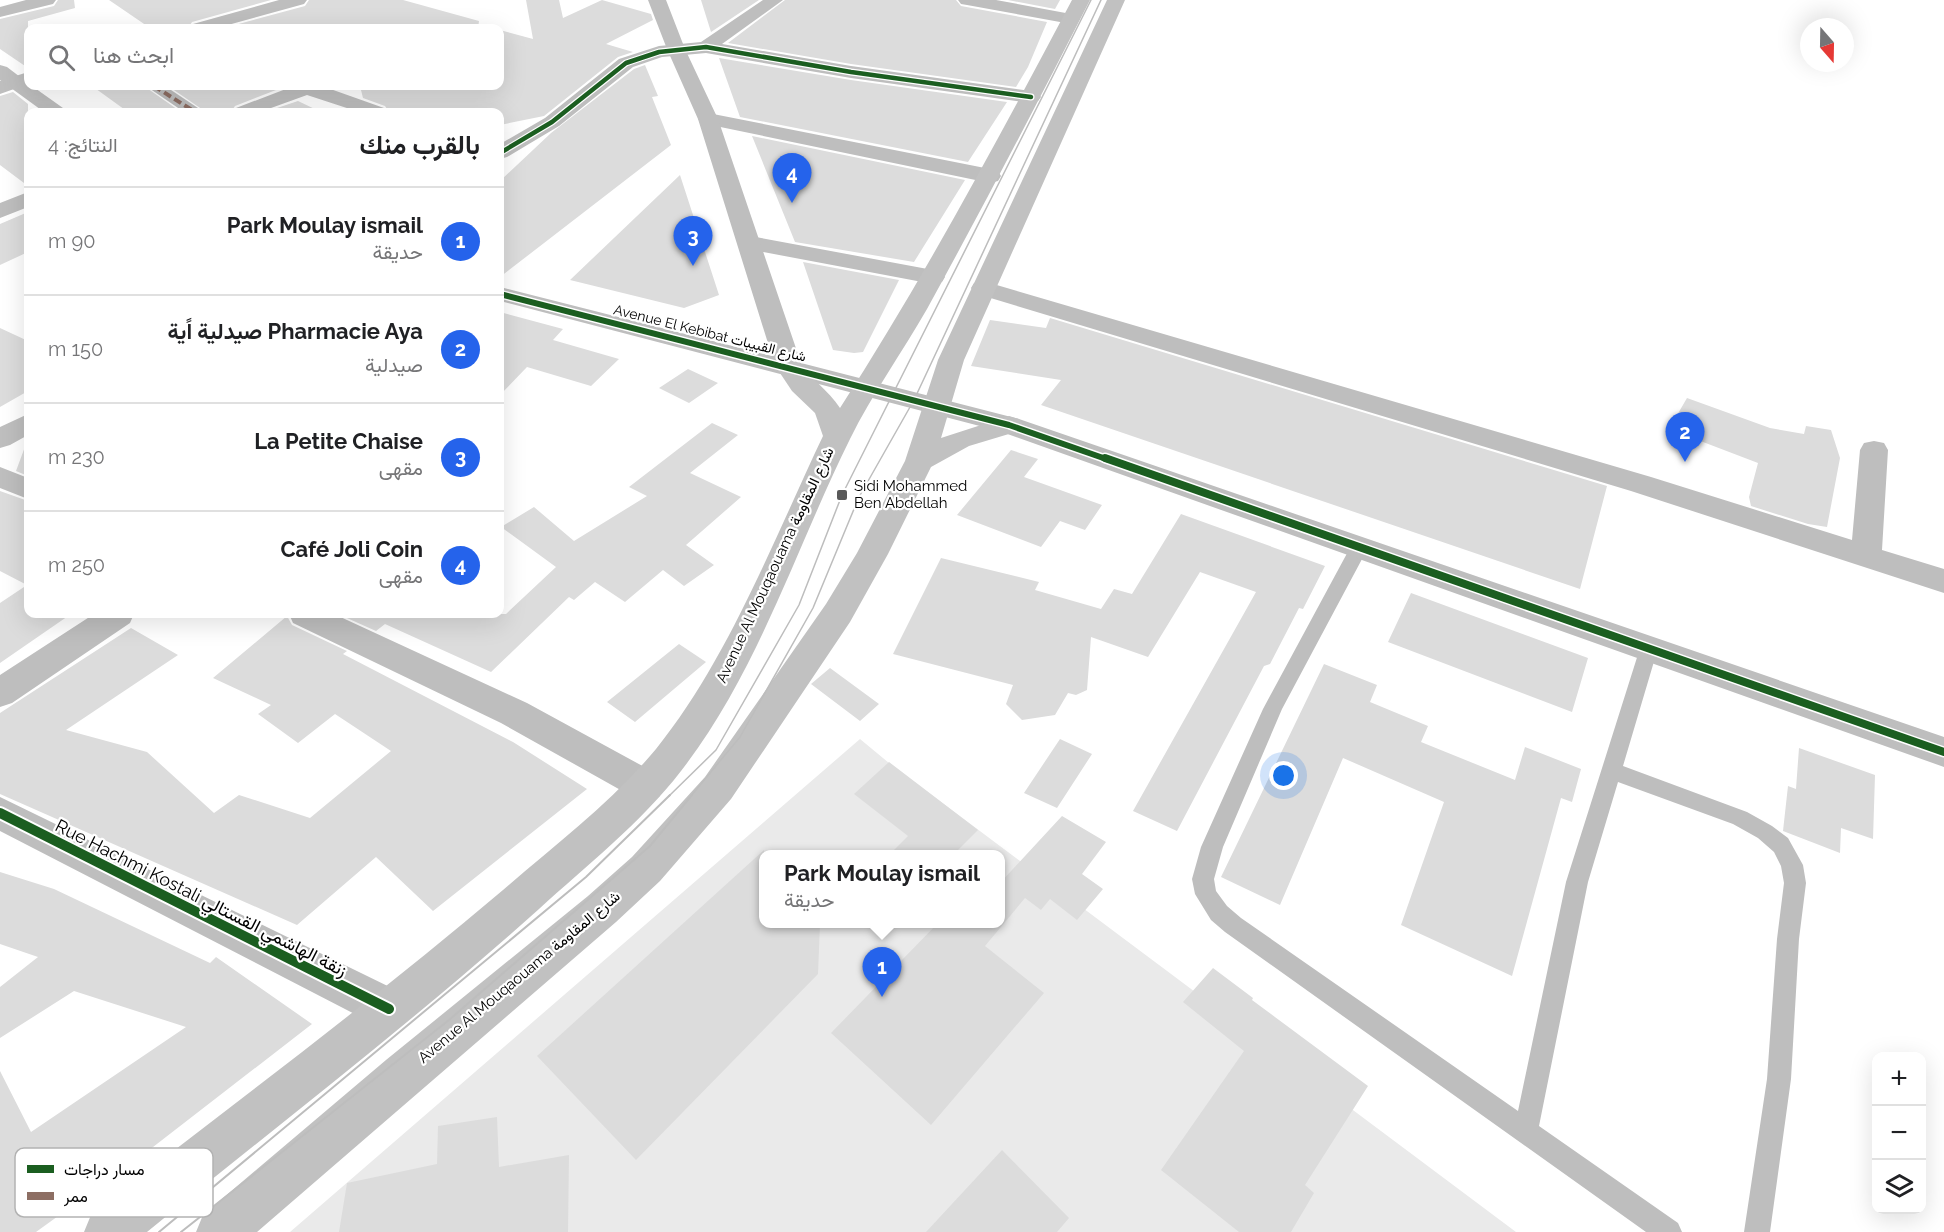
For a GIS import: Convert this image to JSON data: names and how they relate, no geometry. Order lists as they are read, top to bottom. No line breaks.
{"streets":{"main road":["Avenue Al Mouqaouama شارع المقاومة"],"street":["Avenue El Kebibat شارع القبيبات","Rue Hachmi Kostali زنقة الهاشمي القستالي"]},"crossings":[["Avenue El Kebibat شارع القبيبات","Avenue Al Mouqaouama شارع المقاومة"],["Avenue Al Mouqaouama شارع المقاومة","Rue Hachmi Kostali زنقة الهاشمي القستالي"]],"places":{"transit":["Sidi Mohammed Ben Abdellah"]},"legend":["مسار دراجات","ممر"],"north":"bottom","page":{"search":"ابحث هنا","heading":["بالقرب منك","النتائج: 4"],"pins":["4","3","2","1"],"list":[{"mark":"1","name":"Park Moulay ismail","note":"حديقة","value":"90 m"},{"mark":"2","name":"Pharmacie Aya صيدلية اًية","note":"صيدلية","value":"150 m"},{"mark":"3","name":"La Petite Chaise","note":"مقهى","value":"230 m"},{"mark":"4","name":"Café Joli Coin","note":"مقهى","value":"250 m"}],"popup":["Park Moulay ismail","حديقة"],"map_buttons":["+","−"]}}
